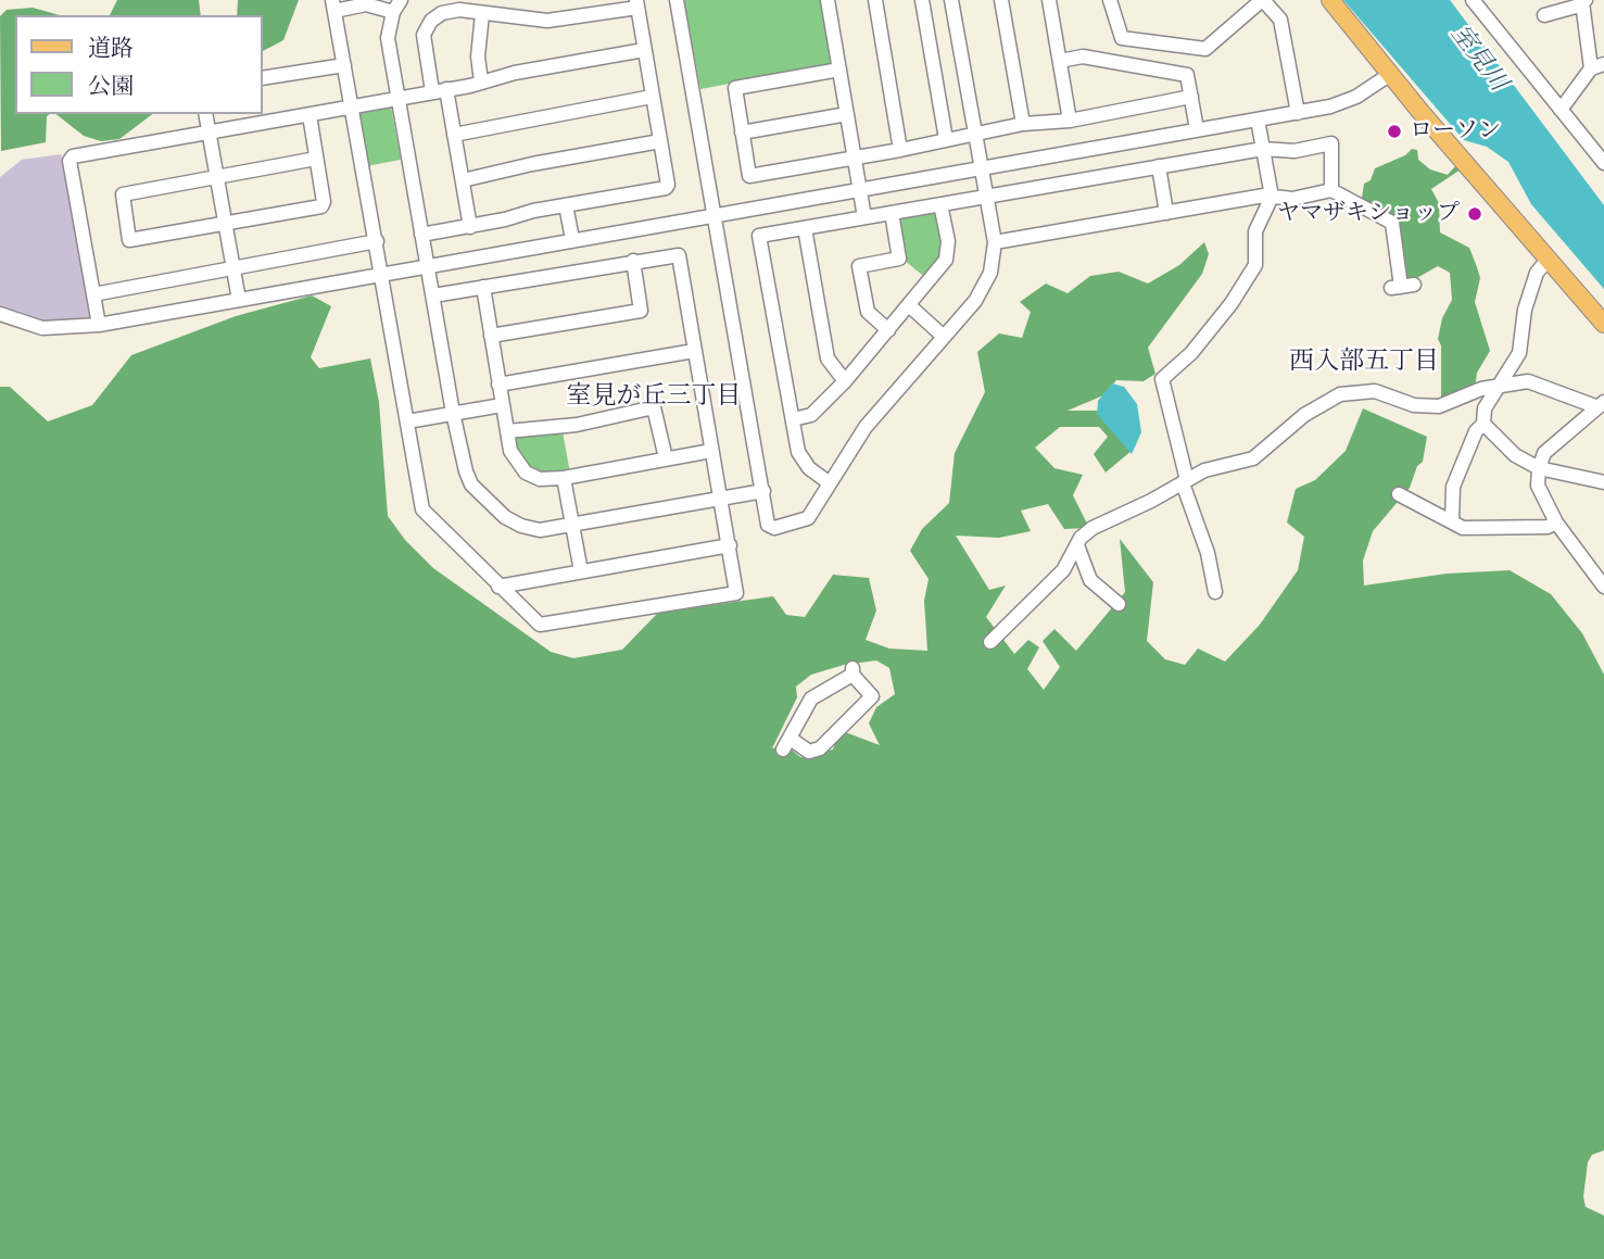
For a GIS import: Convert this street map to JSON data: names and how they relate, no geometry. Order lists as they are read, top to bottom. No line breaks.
{"districts":["西入部五丁目","室見が丘三丁目"],"water":["室見川"],"places":["ローソン","ヤマザキショップ"],"legend":["道路","公園"]}
